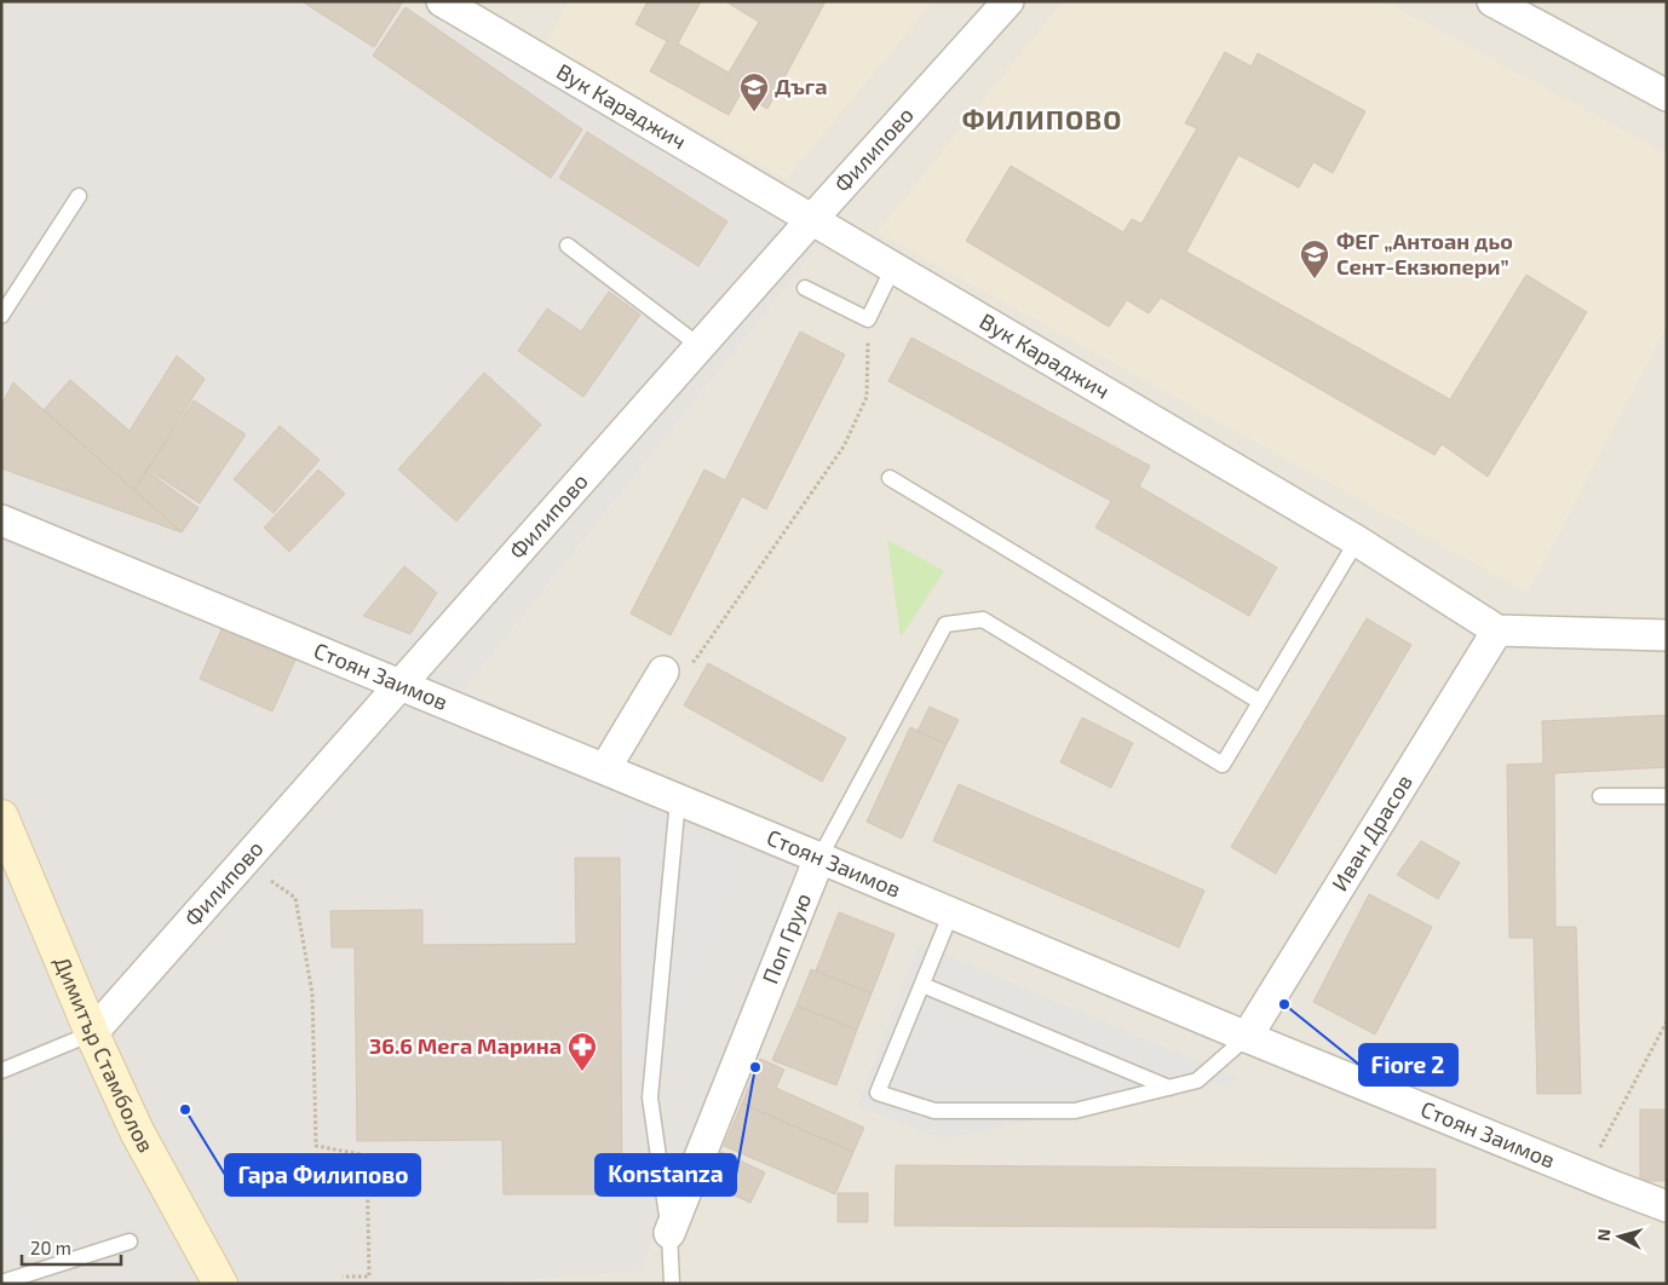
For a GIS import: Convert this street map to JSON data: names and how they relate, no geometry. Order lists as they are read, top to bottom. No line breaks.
{"streets":{"main road":["Димитър Стамболов"],"street":["Вук Караджич","Филипово","Стоян Заимов","Иван Драсов","Поп Грую"]},"crossings":[["Вук Караджич","Филипово"],["Вук Караджич","Иван Драсов"],["Филипово","Стоян Заимов"],["Филипово","Димитър Стамболов"],["Стоян Заимов","Иван Драсов"],["Стоян Заимов","Поп Грую"]],"districts":["ФИЛИПОВО"],"places":{"school or university":["Дъга","ФЕГ „Антоан дьо Сент-Екзюпери”"],"other":["Fiore 2","Konstanza","Гара Филипово"],"pharmacy":["36.6 Мега Марина"]},"scale_bar":"20 m","north":"left"}
